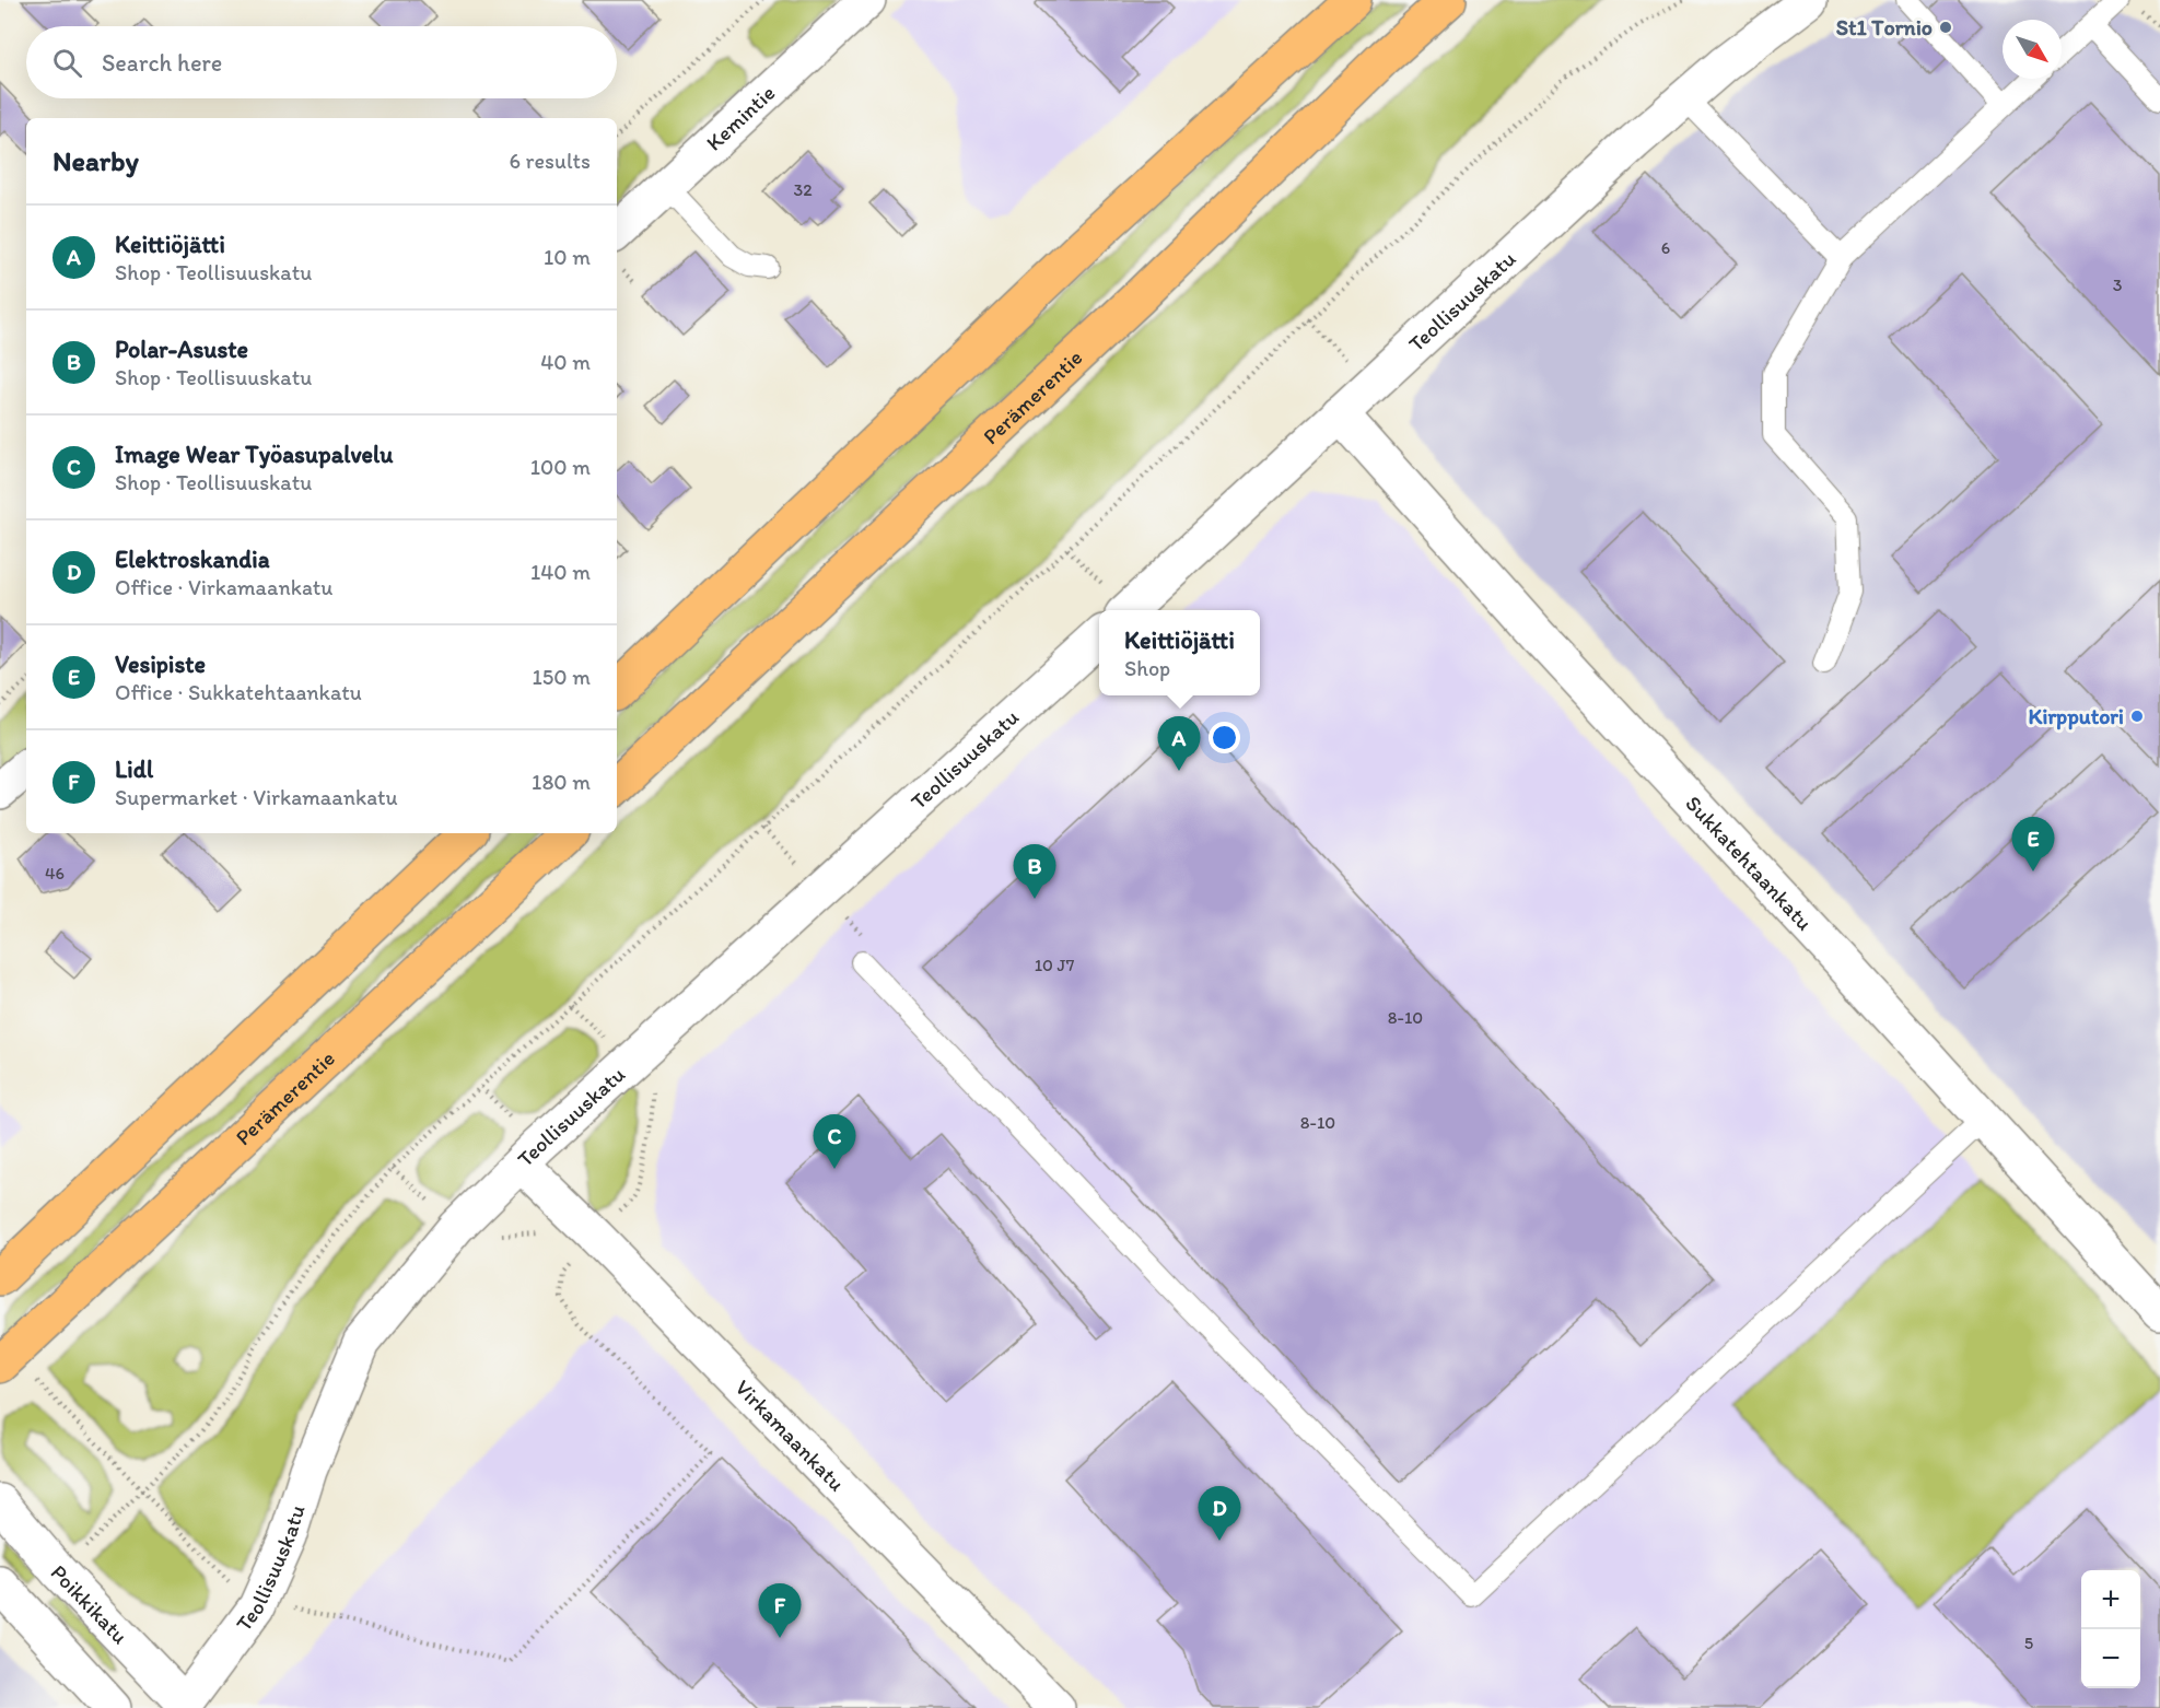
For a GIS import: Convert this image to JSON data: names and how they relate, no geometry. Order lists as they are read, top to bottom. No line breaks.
{"streets":{"highway":["Perämerentie"],"street":["Kemintie","Teollisuuskatu","Sukkatehtaankatu","Virkamaankatu","Poikkikatu"]},"crossings":[["Teollisuuskatu","Sukkatehtaankatu"],["Teollisuuskatu","Virkamaankatu"],["Teollisuuskatu","Poikkikatu"]],"places":["St1 Tornio","Kirpputori"],"house_numbers":["32","6","3","46","10 J7","8-10","8-10","5"],"north":"bottom right","page":{"search":"Search here","heading":["Nearby","6 results"],"list":[{"mark":"A","name":"Keittiöjätti","note":"Shop · Teollisuuskatu","value":"10 m"},{"mark":"B","name":"Polar-Asuste","note":"Shop · Teollisuuskatu","value":"40 m"},{"mark":"C","name":"Image Wear Työasupalvelu","note":"Shop · Teollisuuskatu","value":"100 m"},{"mark":"D","name":"Elektroskandia","note":"Office · Virkamaankatu","value":"140 m"},{"mark":"E","name":"Vesipiste","note":"Office · Sukkatehtaankatu","value":"150 m"},{"mark":"F","name":"Lidl","note":"Supermarket · Virkamaankatu","value":"180 m"}],"popup":["Keittiöjätti","Shop"],"pins":["A","E","B","C","D","F"],"map_buttons":["+","−"]}}
